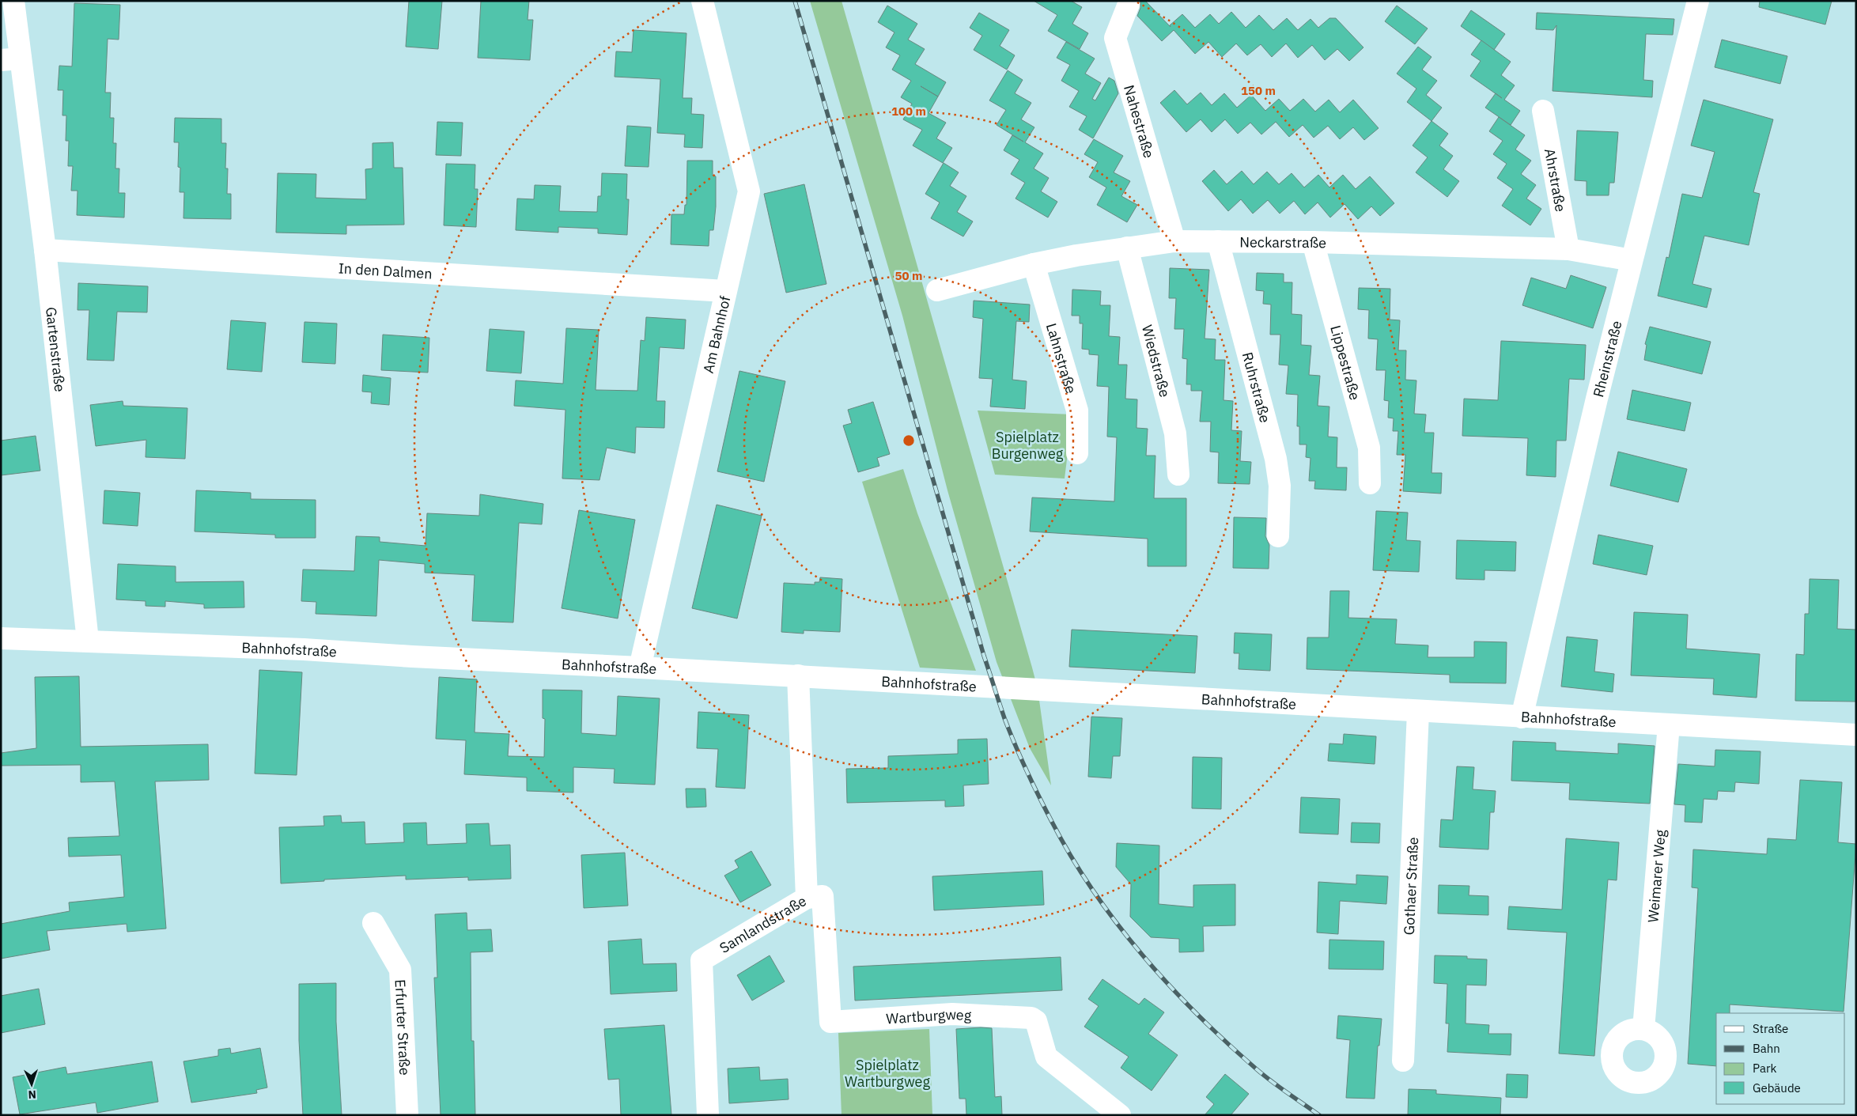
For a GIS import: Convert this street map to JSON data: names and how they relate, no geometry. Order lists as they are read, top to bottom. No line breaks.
{"streets":{"street":["Nahestraße","Ahrstraße","Neckarstraße","In den Dalmen","Am Bahnhof","Gartenstraße","Lahnstraße","Rheinstraße","Wiedstraße","Lippestraße","Ruhrstraße","Bahnhofstraße","Weimarer Weg","Gothaer Straße","Samlandstraße","Wartburgweg","Erfurter Straße"]},"crossings":[["Nahestraße","Neckarstraße"],["Ahrstraße","Neckarstraße"],["Neckarstraße","Lahnstraße"],["Neckarstraße","Rheinstraße"],["Neckarstraße","Wiedstraße"],["Neckarstraße","Lippestraße"],["Neckarstraße","Ruhrstraße"],["In den Dalmen","Am Bahnhof"],["In den Dalmen","Gartenstraße"],["Am Bahnhof","Bahnhofstraße"],["Gartenstraße","Bahnhofstraße"],["Rheinstraße","Bahnhofstraße"],["Bahnhofstraße","Weimarer Weg"],["Bahnhofstraße","Gothaer Straße"],["Bahnhofstraße","Samlandstraße"],["Samlandstraße","Wartburgweg"]],"parks":["Spielplatz Burgenweg","Spielplatz Wartburgweg"],"legend":["Straße","Bahn","Park","Gebäude"],"north":"bottom","rings":["150 m","100 m","50 m"]}
